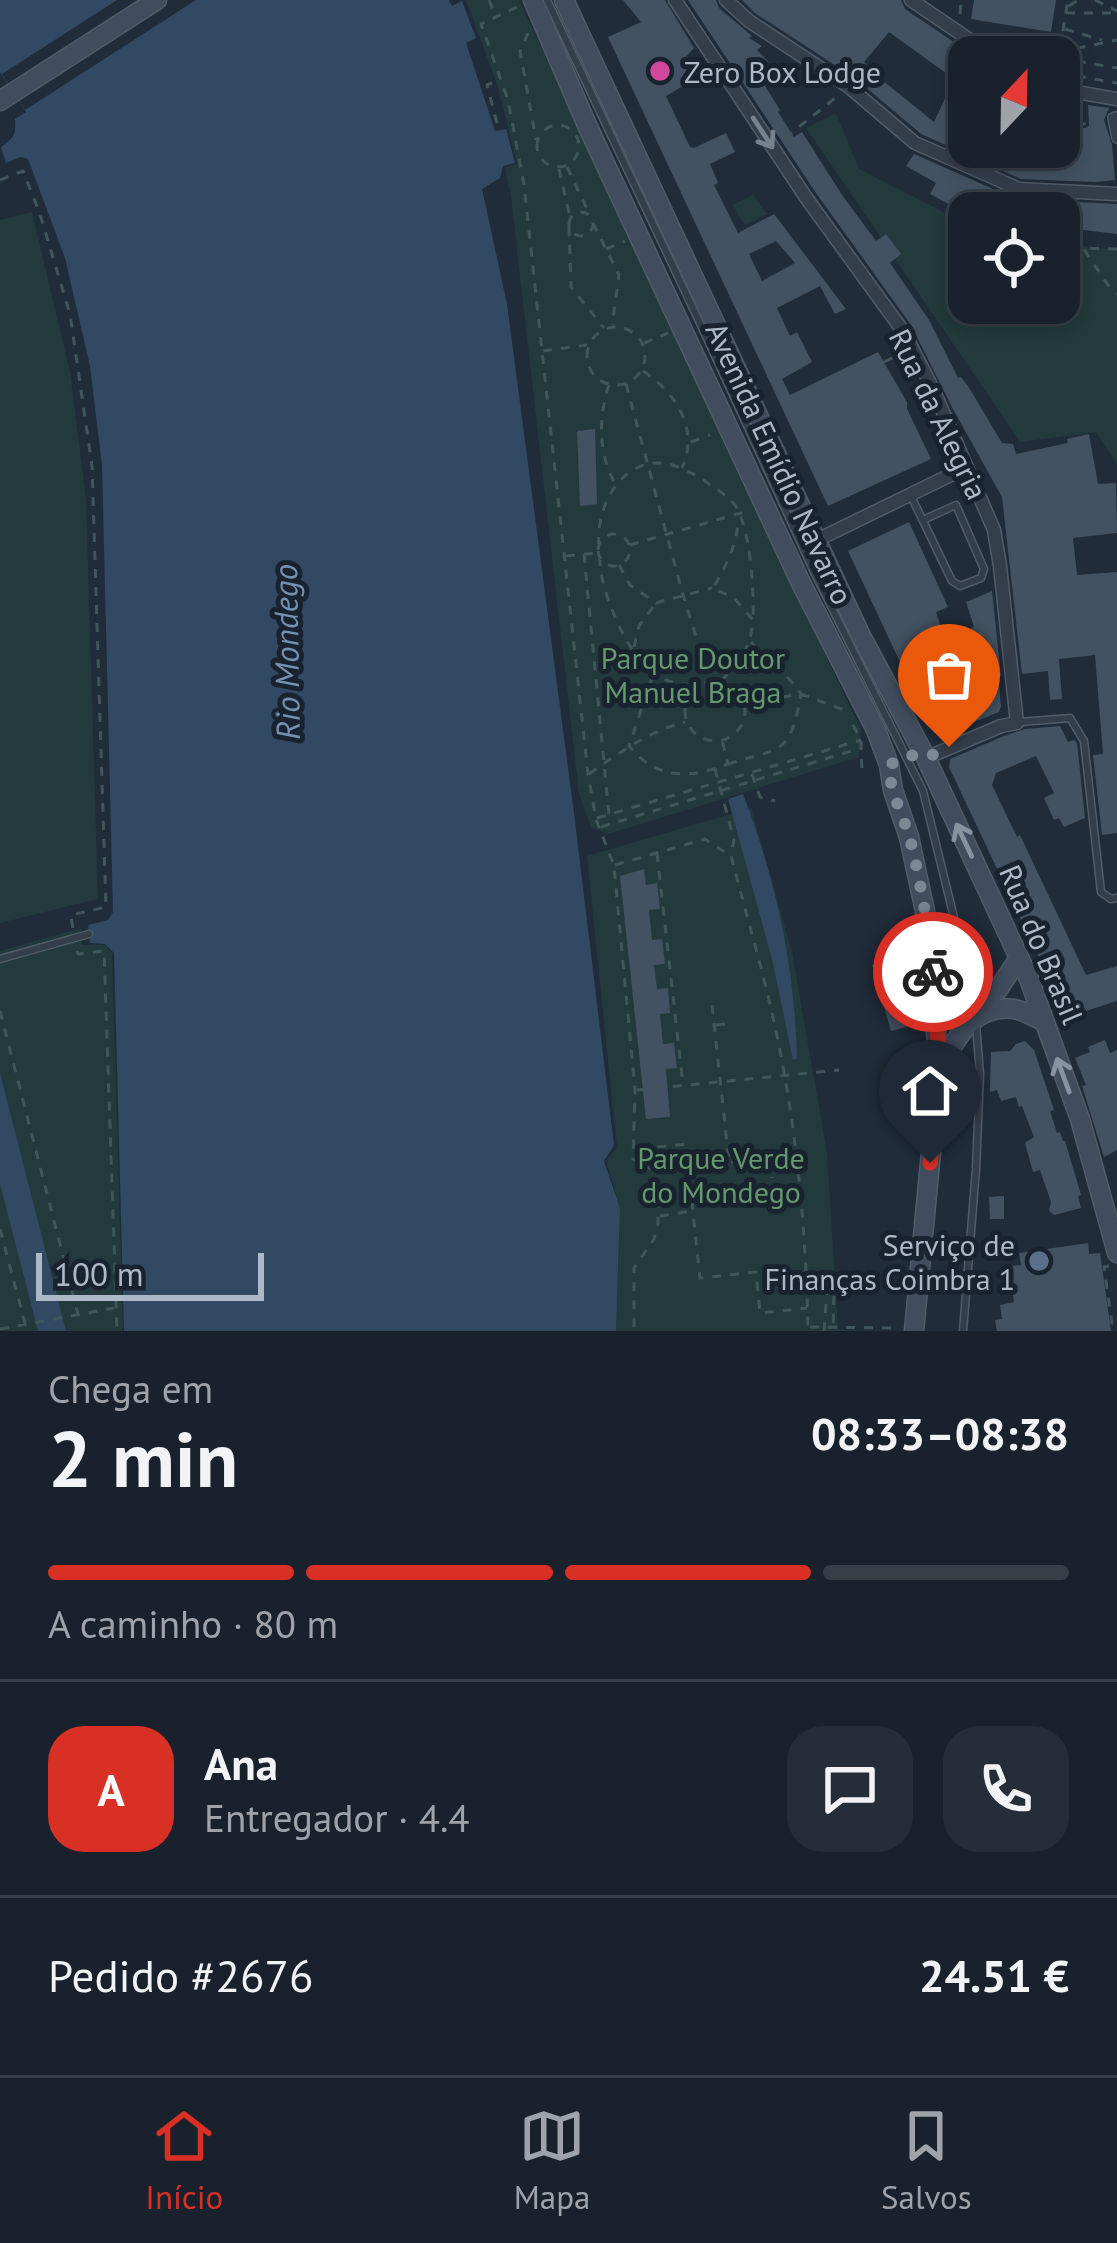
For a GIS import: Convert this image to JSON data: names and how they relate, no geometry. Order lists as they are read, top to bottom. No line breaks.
{"streets":{"main road":["Avenida Emídio Navarro","Rua do Brasil"],"street":["Rua da Alegria"]},"crossings":[["Avenida Emídio Navarro","Rua do Brasil"]],"one_way":["Rua do Brasil"],"water":["Rio Mondego"],"parks":["Parque Doutor Manuel Braga","Parque Verde do Mondego"],"places":["Zero Box Lodge","Serviço de Finanças Coimbra 1"],"scale_bar":"100 m","north":"top","page":{"scale":"100 m","heading":["2 min","Chega em","08:33–08:38"],"panel":["Ana","Entregador · 4.4","Pedido #2676","24.51 €"],"bar":"A caminho · 80 m","round":"A","tabs":["Início","Mapa","Salvos"]}}
